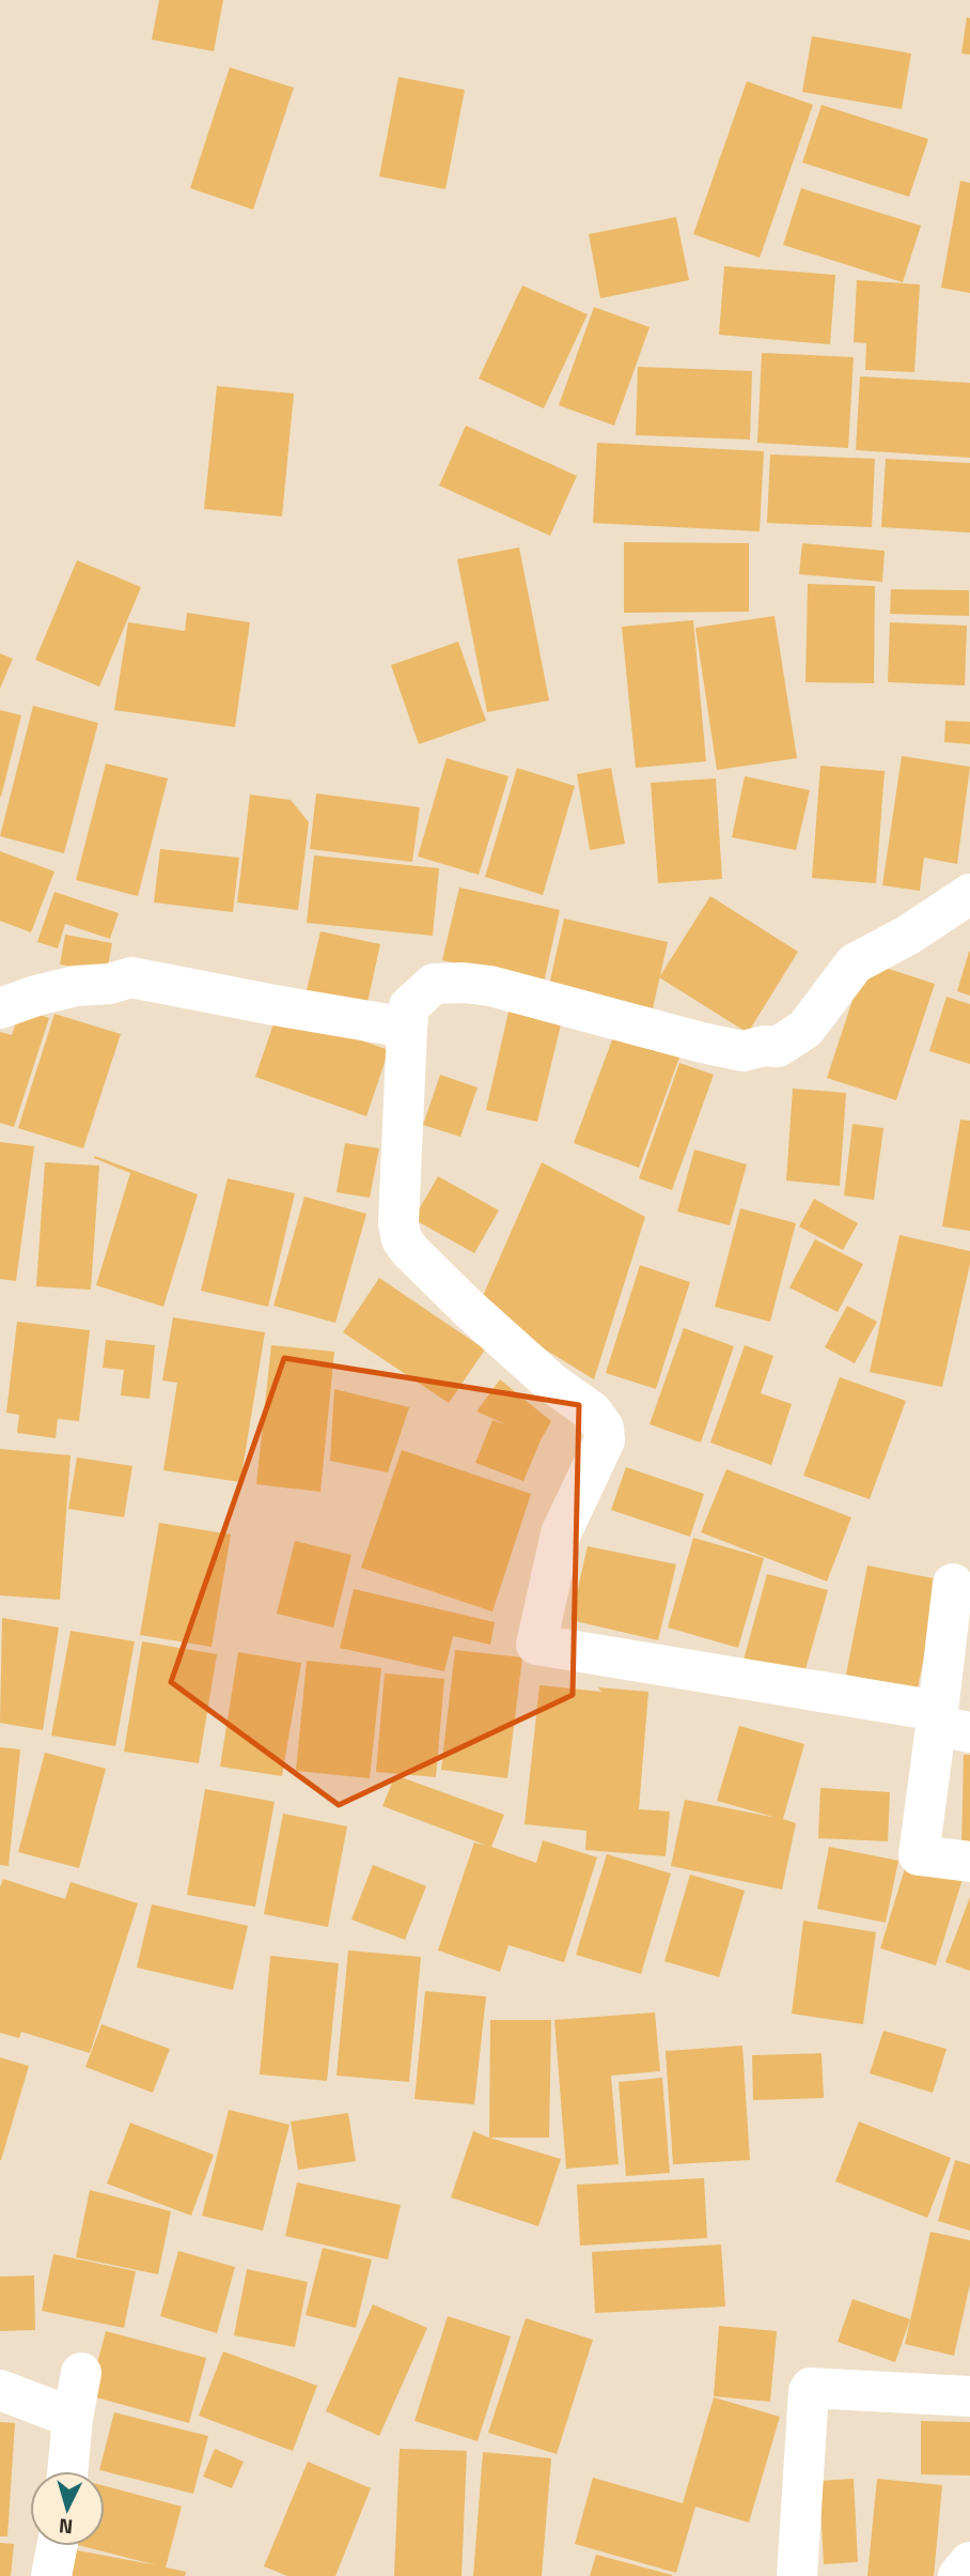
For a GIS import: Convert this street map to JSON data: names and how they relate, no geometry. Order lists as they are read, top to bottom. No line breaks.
{"north":"bottom"}
